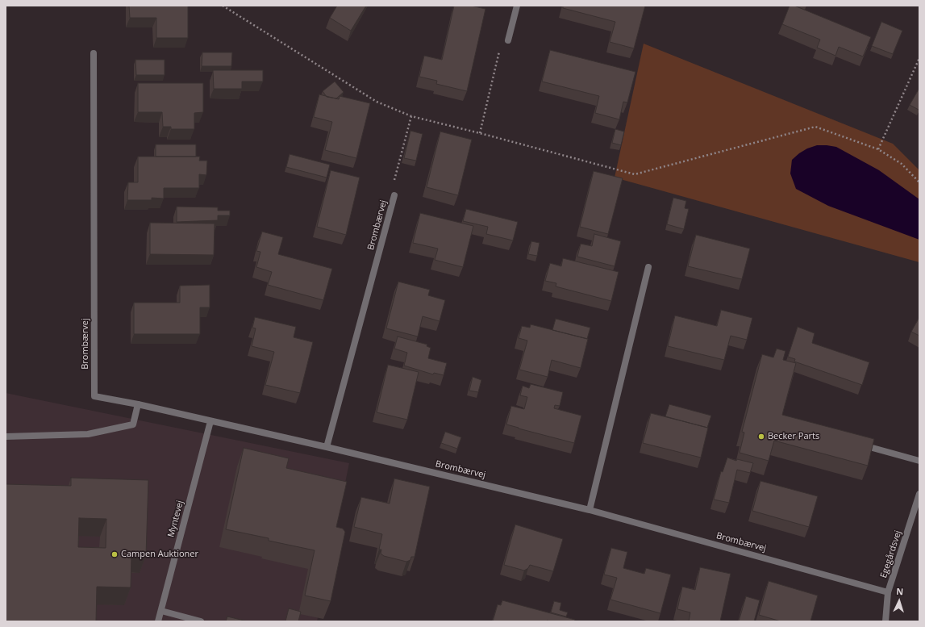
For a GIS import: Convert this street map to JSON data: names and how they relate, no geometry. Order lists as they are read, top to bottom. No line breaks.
{"streets":{"street":["Brombærvej","Myntevej","Egegårdsvej"]},"crossings":[["Brombærvej","Myntevej"],["Brombærvej","Egegårdsvej"]],"places":["Becker Parts","Campen Auktioner"],"north":"top"}
